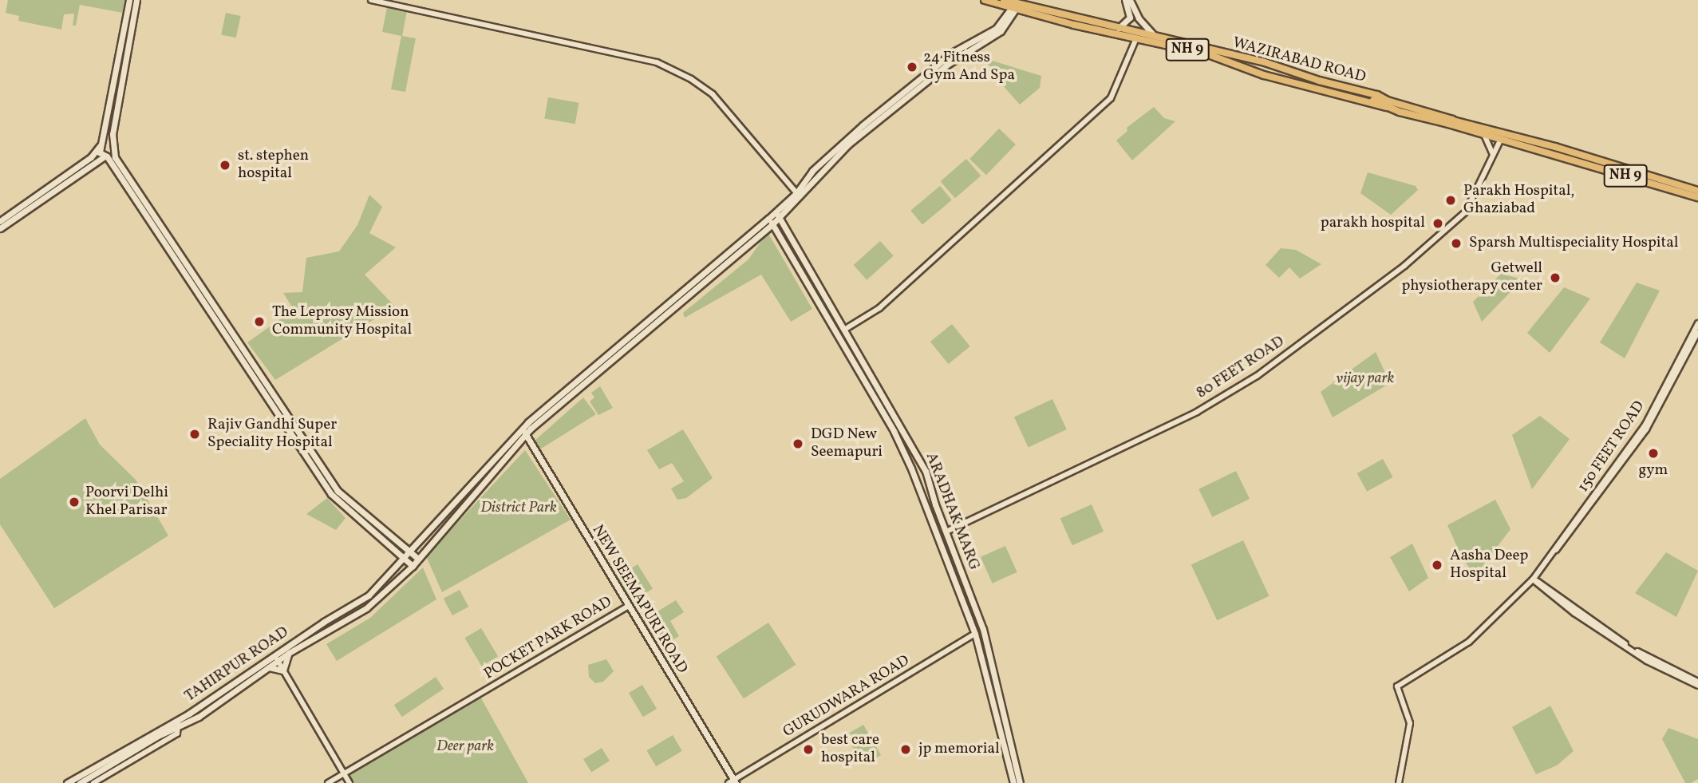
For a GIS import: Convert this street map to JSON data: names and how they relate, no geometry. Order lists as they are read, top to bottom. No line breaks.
{"streets":{"highway":["NH 9","WAZIRABAD ROAD"],"main road":["ARADHAK MARG","NEW SEEMAPURI ROAD","TAHIRPUR ROAD"],"street":["80 FEET ROAD","150 FEET ROAD","POCKET PARK ROAD","GURUDWARA ROAD"]},"crossings":[["80 FEET ROAD","ARADHAK MARG"],["ARADHAK MARG","GURUDWARA ROAD"],["NEW SEEMAPURI ROAD","POCKET PARK ROAD"],["NEW SEEMAPURI ROAD","TAHIRPUR ROAD"],["NEW SEEMAPURI ROAD","GURUDWARA ROAD"]],"parks":["vijay park","District Park","Deer park"],"places":["24 Fitness Gym And Spa","st. stephen hospital","Parakh Hospital, Ghaziabad","parakh hospital","Sparsh Multispeciality Hospital","Getwell physiotherapy center","The Leprosy Mission Community Hospital","Rajiv Gandhi Super Speciality Hospital","DGD New Seemapuri","gym","Poorvi Delhi Khel Parisar","Aasha Deep Hospital","best care hospital","jp memorial"]}
